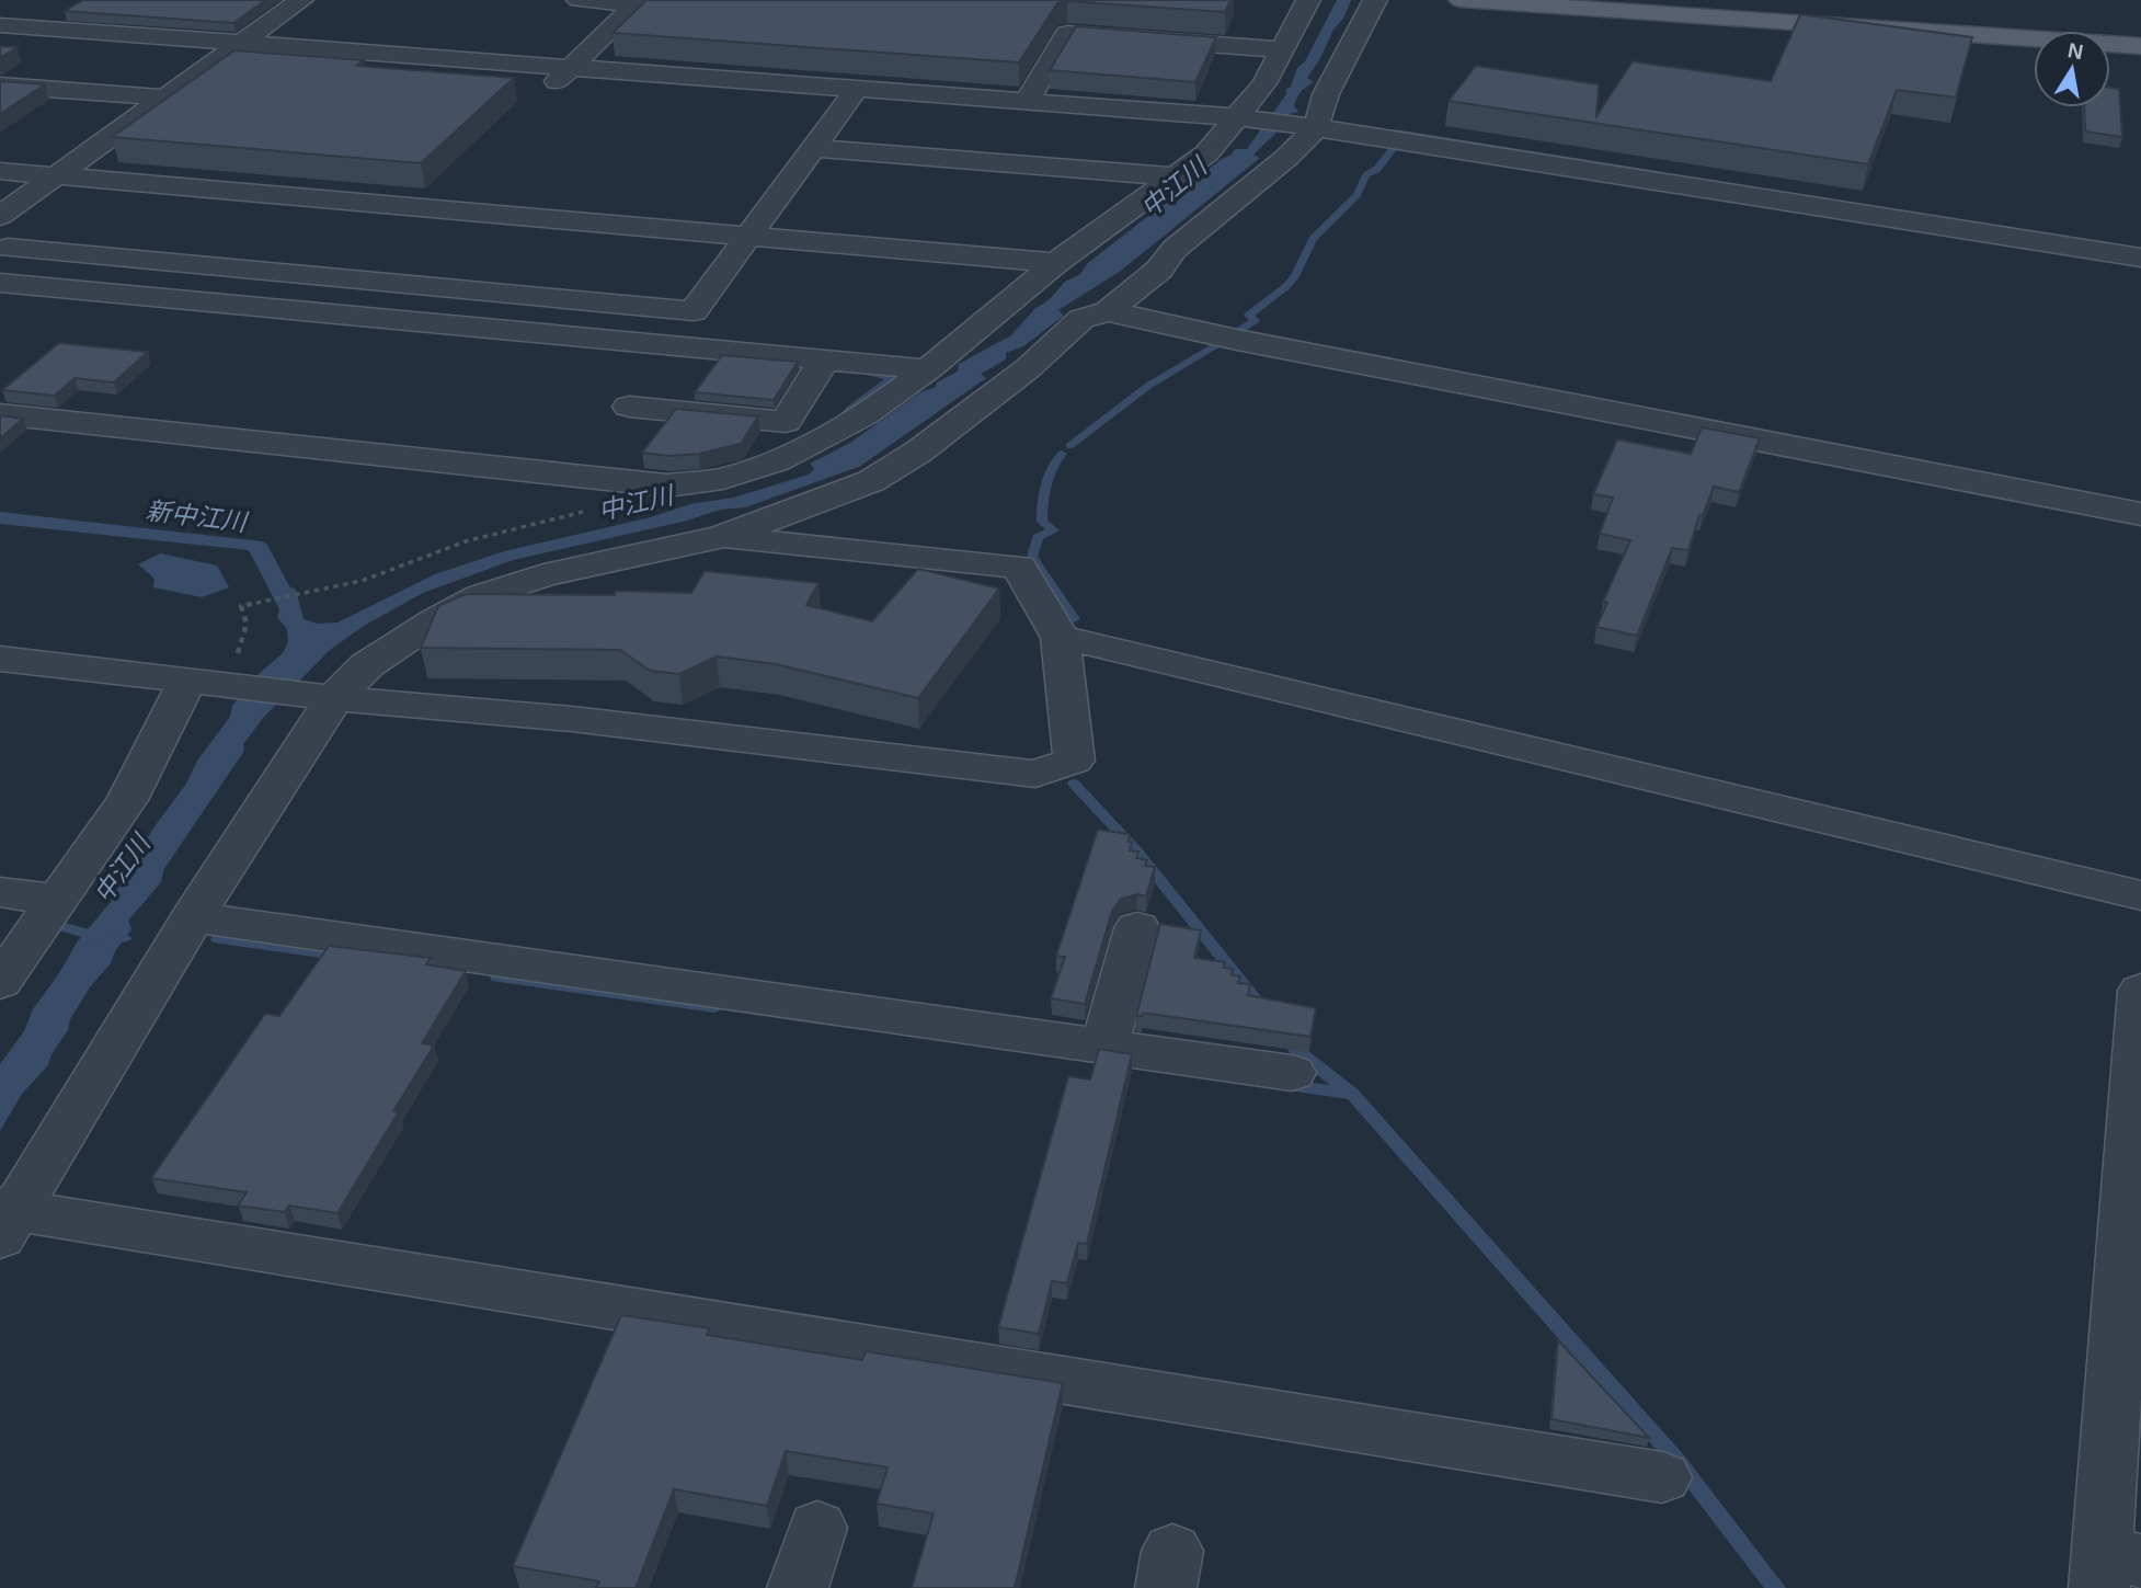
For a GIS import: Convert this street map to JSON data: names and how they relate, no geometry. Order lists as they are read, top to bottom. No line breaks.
{"water":["中江川","新中江川"],"north":"top"}
